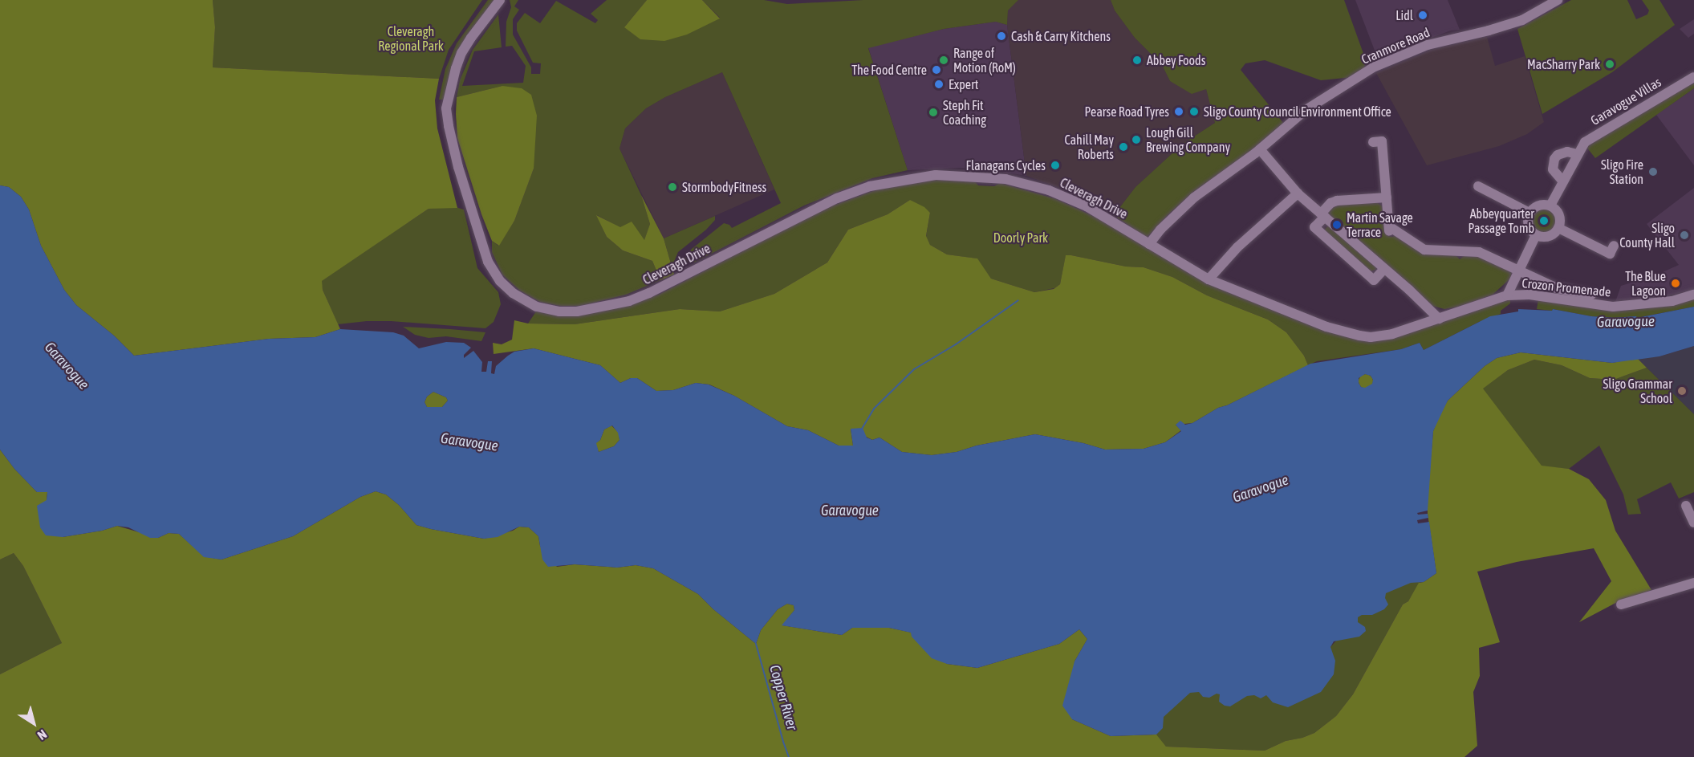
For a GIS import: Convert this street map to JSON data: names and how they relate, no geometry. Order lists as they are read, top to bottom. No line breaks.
{"streets":{"street":["Cranmore Road","Garavogue Villas","Cleveragh Drive","Crozon Promenade"]},"water":["Garavogue","Copper River"],"parks":["Cleveragh Regional Park","Doorly Park"],"places":["Lidl","Cash & Carry Kitchens","Range of Motion (RoM)","Abbey Foods","MacSharry Park","The Food Centre","Expert","Pearse Road Tyres","Sligo County Council Environment Office","Steph Fit Coaching","Lough Gill Brewing Company","Cahill May Roberts","Flanagans Cycles","Sligo Fire Station","StormbodyFitness","Abbeyquarter Passage Tomb","Martin Savage Terrace","Sligo County Hall","The Blue Lagoon","Sligo Grammar School"],"north":"bottom right"}
